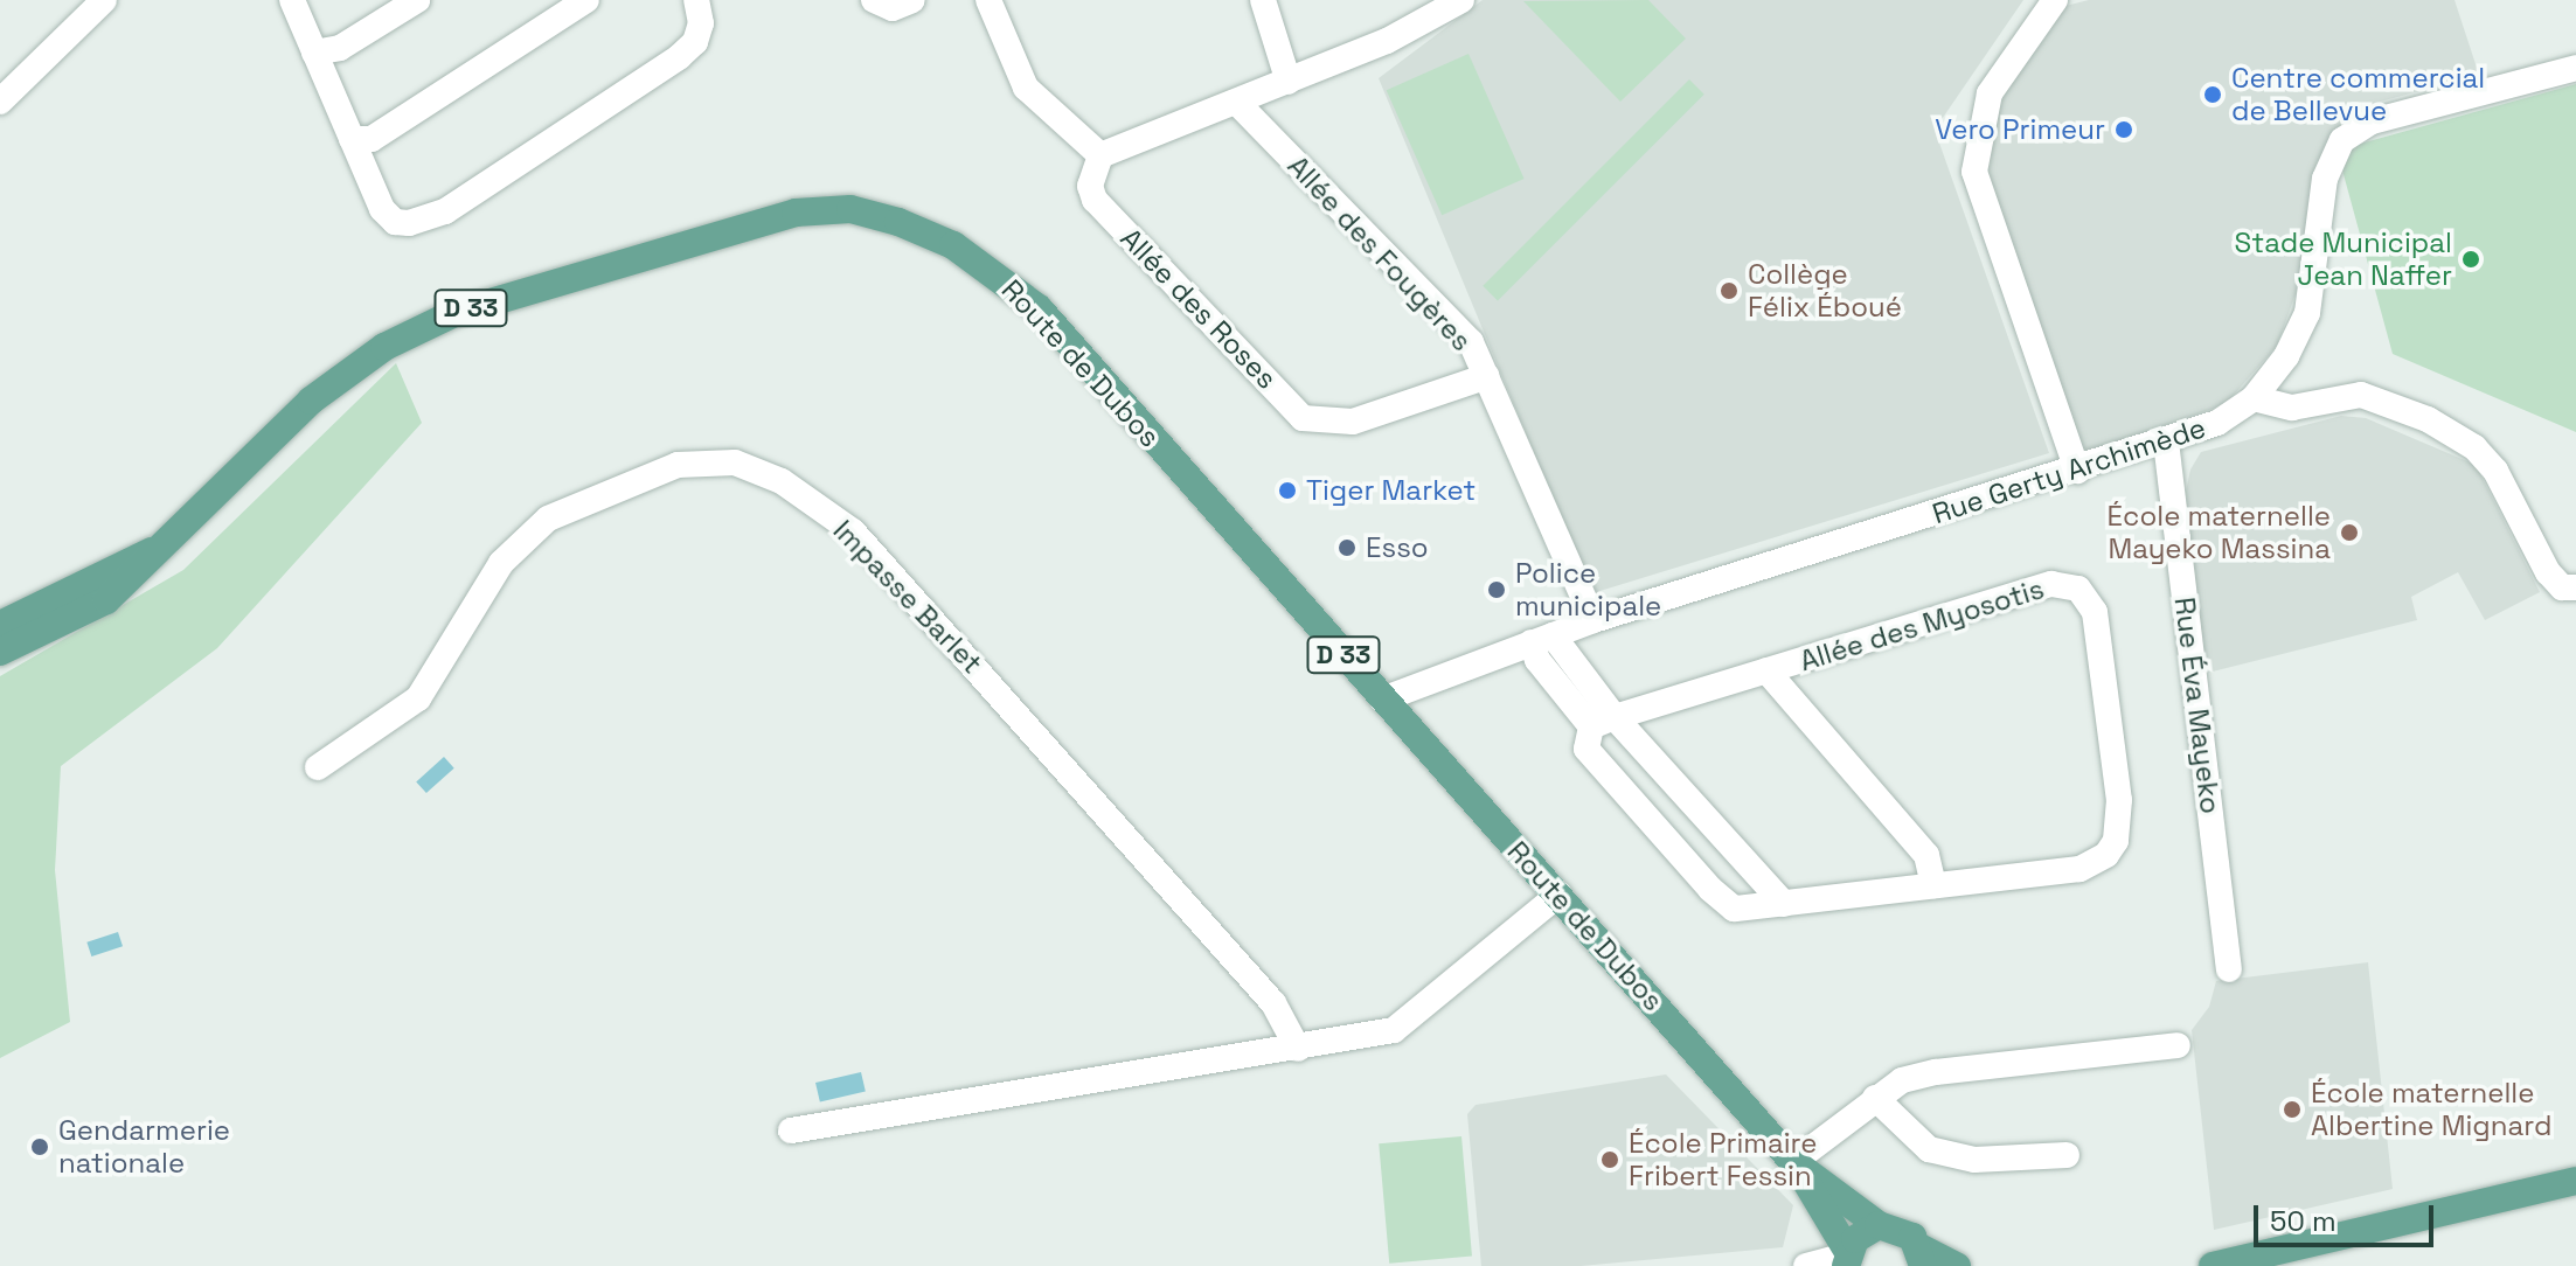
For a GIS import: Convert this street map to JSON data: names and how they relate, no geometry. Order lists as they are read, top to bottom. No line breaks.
{"streets":{"main road":["D 33","Route de Dubos"],"street":["Allée des Fougères","Allée des Roses","Rue Gerty Archimède","Impasse Barlet","Allée des Myosotis","Rue Éva Mayeko"]},"crossings":[["Allée des Fougères","Allée des Roses"],["Allée des Fougères","Rue Gerty Archimède"],["Route de Dubos","Rue Gerty Archimède"],["Rue Gerty Archimède","Allée des Myosotis"],["Rue Gerty Archimède","Rue Éva Mayeko"]],"places":["Centre commercial de Bellevue","Vero Primeur","Stade Municipal Jean Naffer","Collège Félix Éboué","Tiger Market","École maternelle Mayeko Massina","Esso","Police municipale","École maternelle Albertine Mignard","Gendarmerie nationale","École Primaire Fribert Fessin"],"scale_bar":"50 m"}
